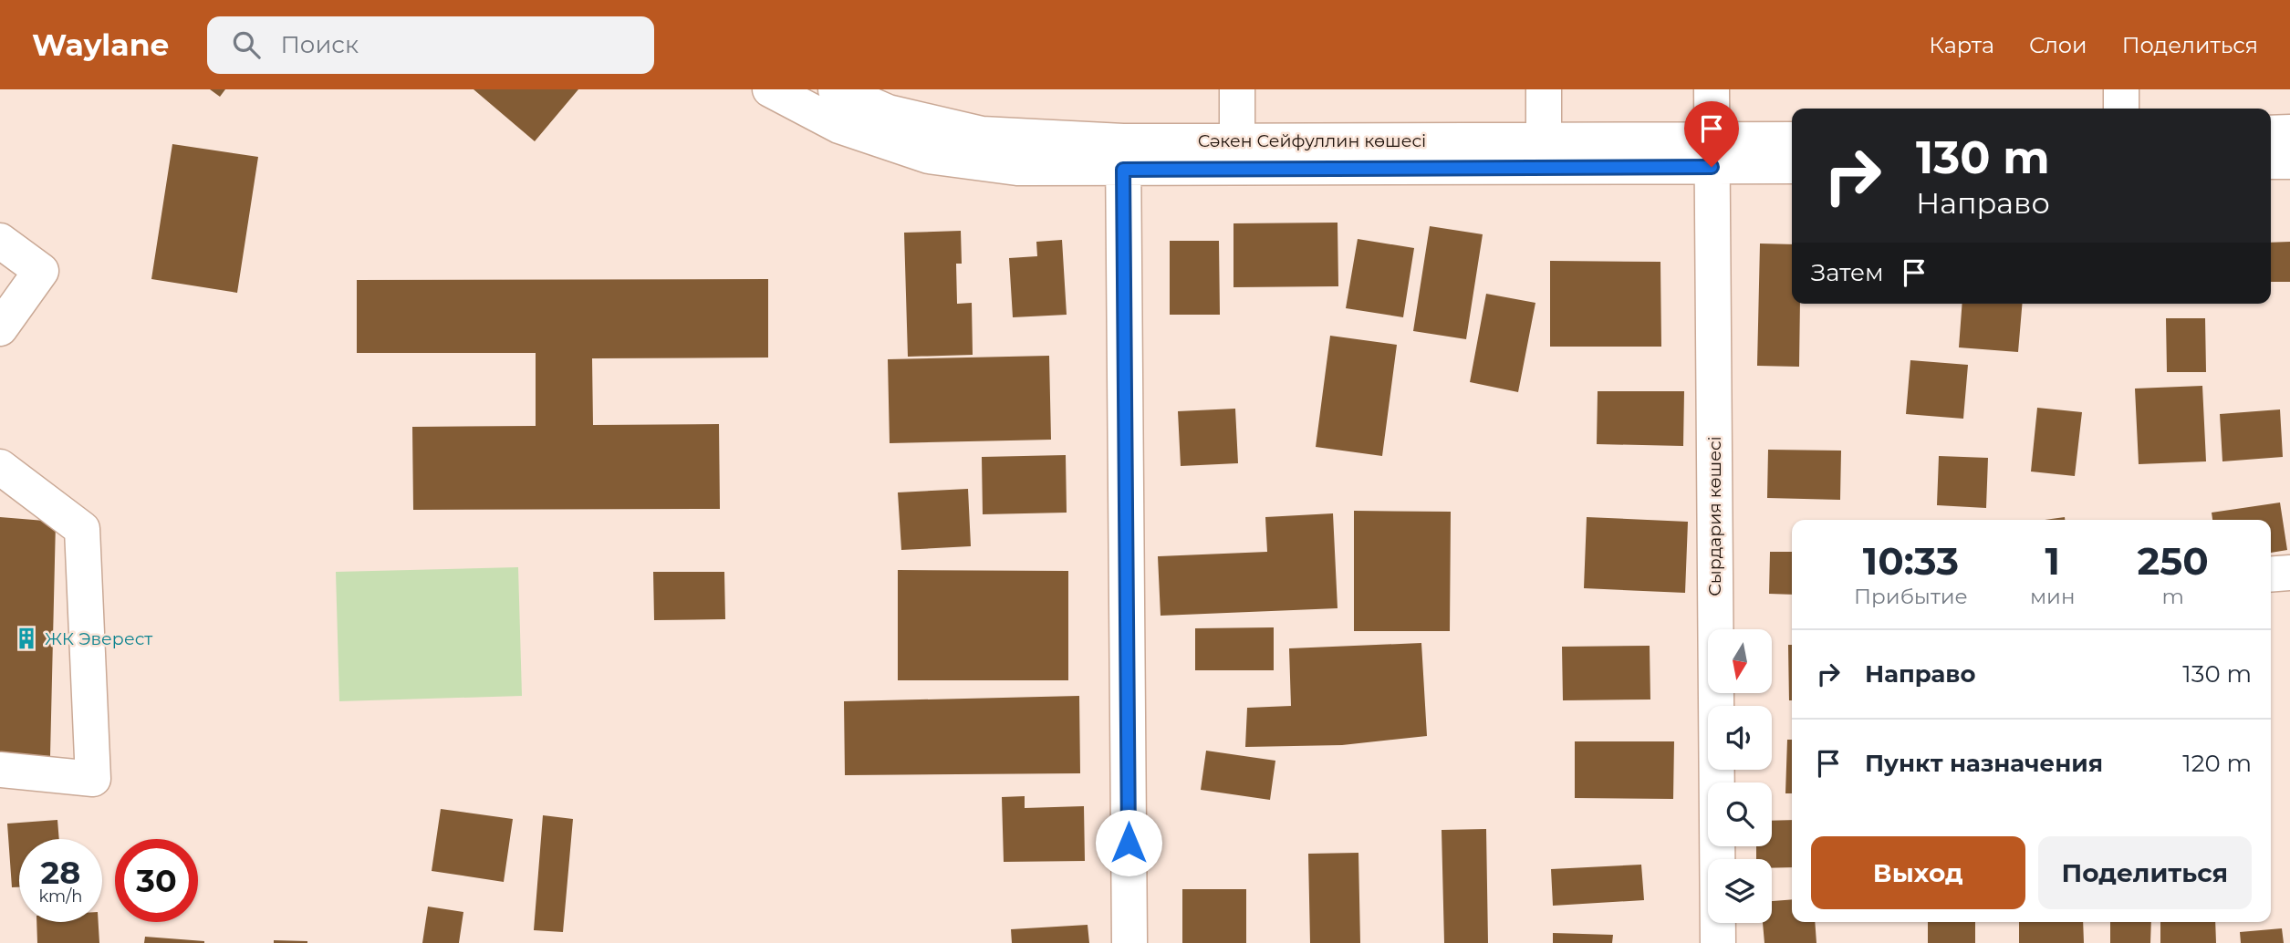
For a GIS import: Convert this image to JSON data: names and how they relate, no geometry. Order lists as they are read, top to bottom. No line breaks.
{"streets":{"street":["Сәкен Сейфуллин көшесі","Сырдария көшесі"]},"crossings":[["Сәкен Сейфуллин көшесі","Сырдария көшесі"]],"places":{"building":["ЖК Эверест"]},"north":"bottom","page":{"header":"Waylane","search":"Поиск","nav":["Карта","Слои","Поделиться"],"turn":["130 m","Направо"],"then":"Затем","eta":["10:33","Прибытие","1","мин","250","m"],"list":[{"name":"Направо","value":"130 m"},{"name":"Пункт назначения","value":"120 m"}],"buttons":["Выход","Поделиться"],"speed":"28 km/h","limit":"30"}}
